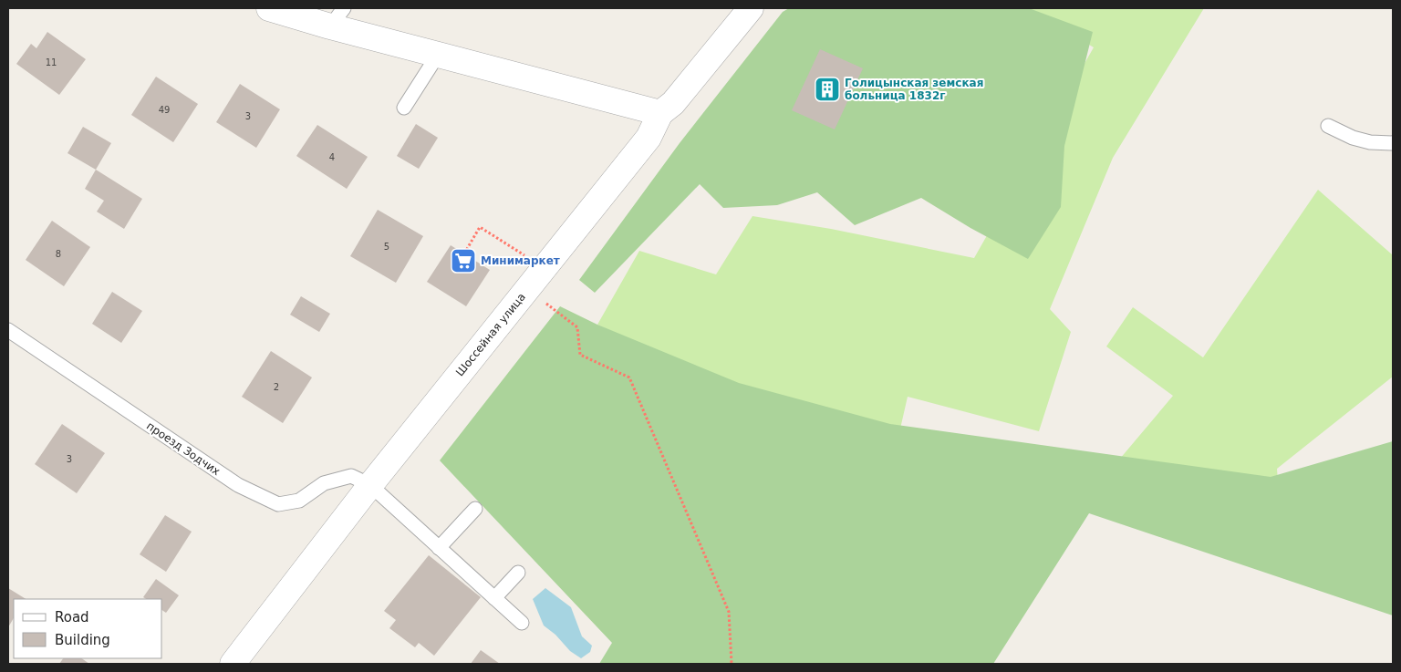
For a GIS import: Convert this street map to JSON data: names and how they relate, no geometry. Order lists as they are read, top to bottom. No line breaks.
{"streets":{"street":["Шоссейная улица"],"lane":["проезд Зодчих"]},"crossings":[["Шоссейная улица","проезд Зодчих"]],"places":{"building":["Голицынская земская больница 1832г"],"supermarket":["Минимаркет"]},"house_numbers":["11","49","3","4","5","8","2","3"],"legend":["Road","Building"]}
